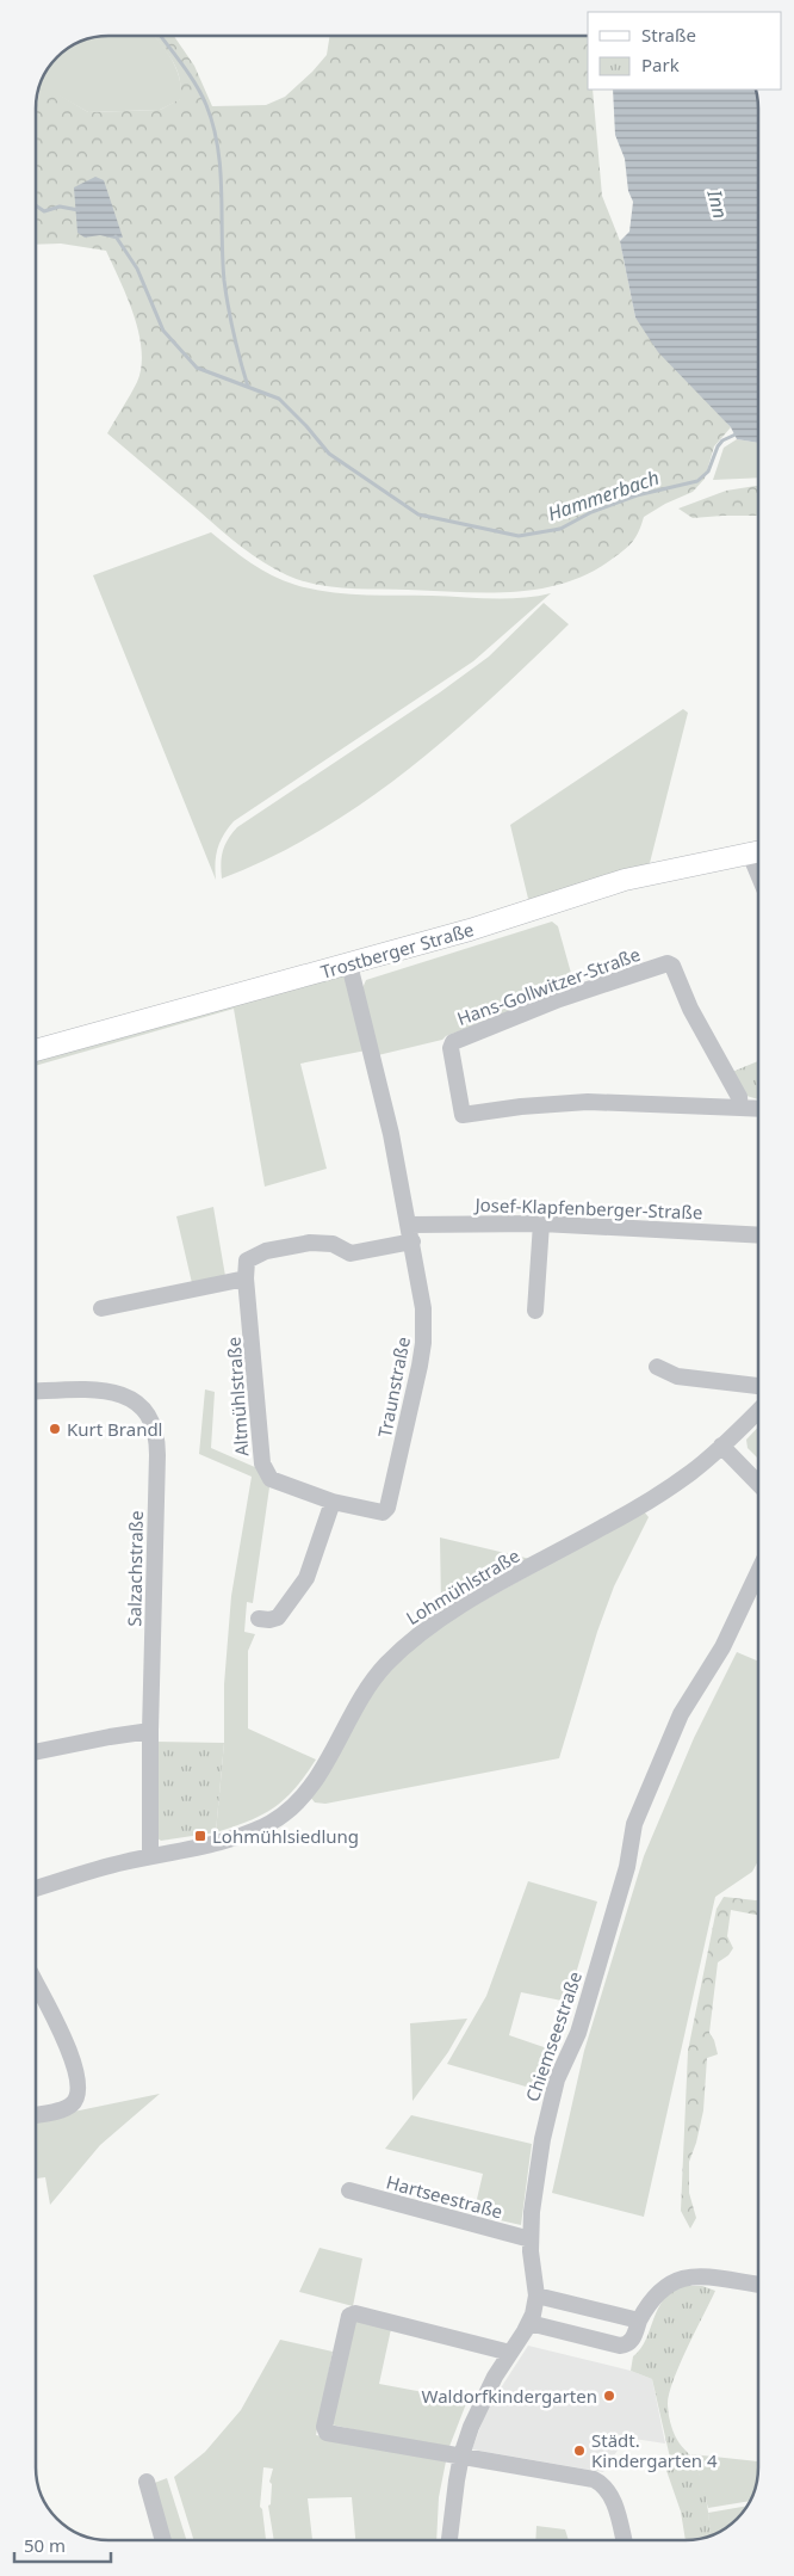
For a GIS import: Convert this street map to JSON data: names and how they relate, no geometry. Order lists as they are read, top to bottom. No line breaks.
{"streets":{"main road":["Trostberger Straße"],"street":["Hans-Gollwitzer-Straße","Josef-Klapfenberger-Straße","Traunstraße","Altmühlstraße","Salzachstraße","Lohmühlstraße","Chiemseestraße","Hartseestraße"]},"crossings":[["Trostberger Straße","Traunstraße"],["Josef-Klapfenberger-Straße","Traunstraße"],["Traunstraße","Altmühlstraße"],["Salzachstraße","Lohmühlstraße"],["Chiemseestraße","Hartseestraße"]],"water":["Inn","Hammerbach"],"places":{"other":["Kurt Brandl","Waldorfkindergarten","Städt. Kindergarten 4"],"transit":["Lohmühlsiedlung"]},"legend":["Straße","Park"],"scale_bar":"50 m"}
